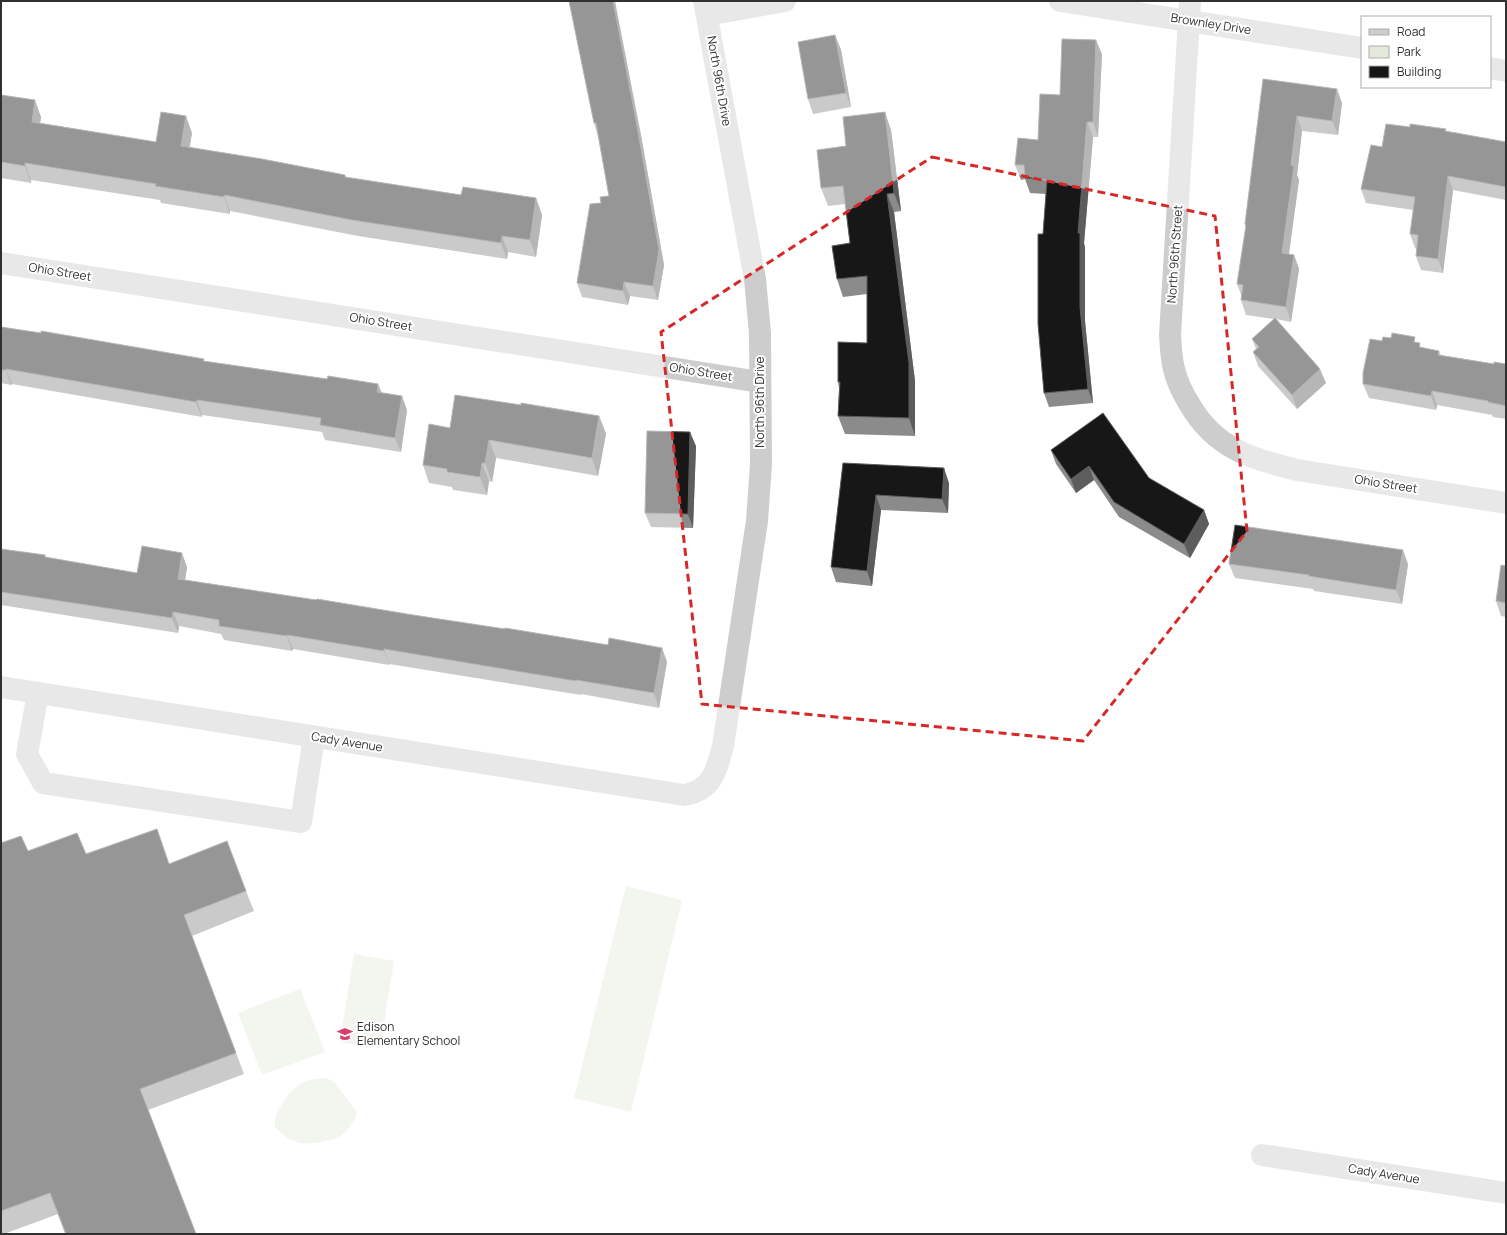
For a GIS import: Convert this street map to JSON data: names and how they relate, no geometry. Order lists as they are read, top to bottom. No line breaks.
{"streets":{"street":["Brownley Drive","North 96th Drive","North 96th Street","Ohio Street","Cady Avenue"]},"crossings":[["Brownley Drive","North 96th Street"],["North 96th Drive","Ohio Street"],["North 96th Drive","Cady Avenue"],["North 96th Street","Ohio Street"]],"places":{"school or university":["Edison Elementary School"]},"legend":["Road","Park","Building"]}
